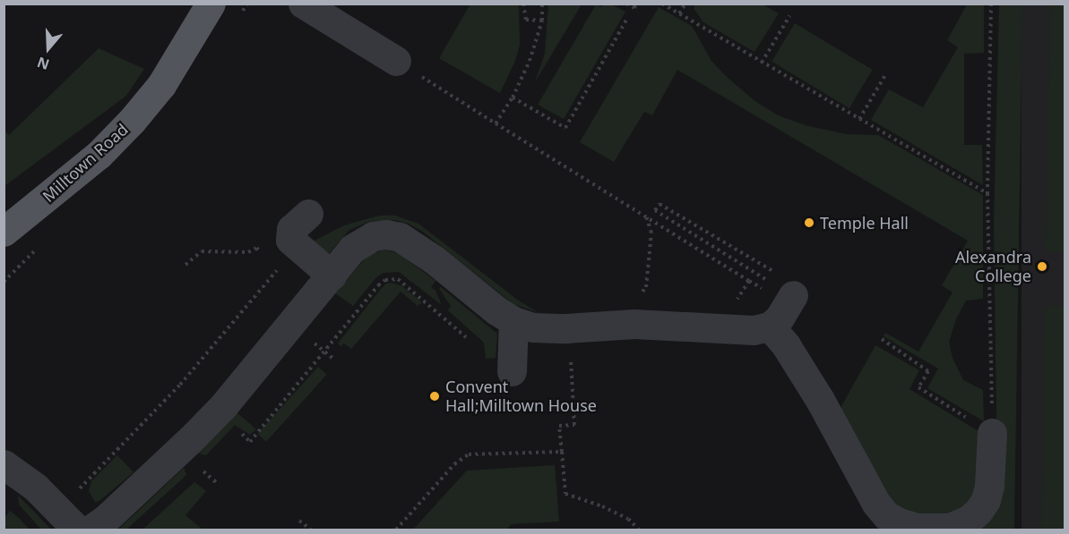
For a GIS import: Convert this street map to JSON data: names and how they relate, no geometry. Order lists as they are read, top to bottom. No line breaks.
{"streets":{"main road":["Milltown Road"]},"places":["Temple Hall","Alexandra College","Convent Hall;Milltown House"],"north":"bottom"}
